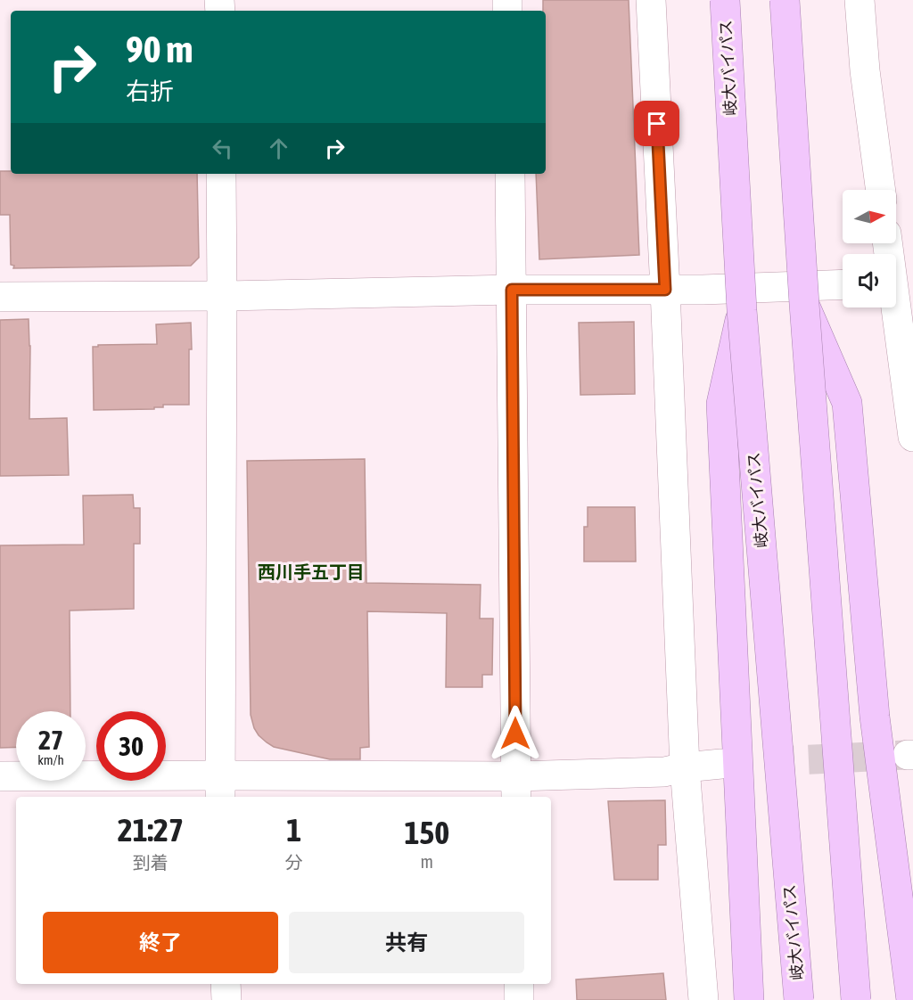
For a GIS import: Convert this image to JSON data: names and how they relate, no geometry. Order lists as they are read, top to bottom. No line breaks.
{"streets":{"highway":["岐大バイパス"]},"districts":["西川手五丁目"],"north":"right","page":{"turn":["90 m","右折"],"speed":"27 km/h","limit":"30","eta":["21:27","到着","1","分","150","m"],"buttons":["終了","共有"]}}
